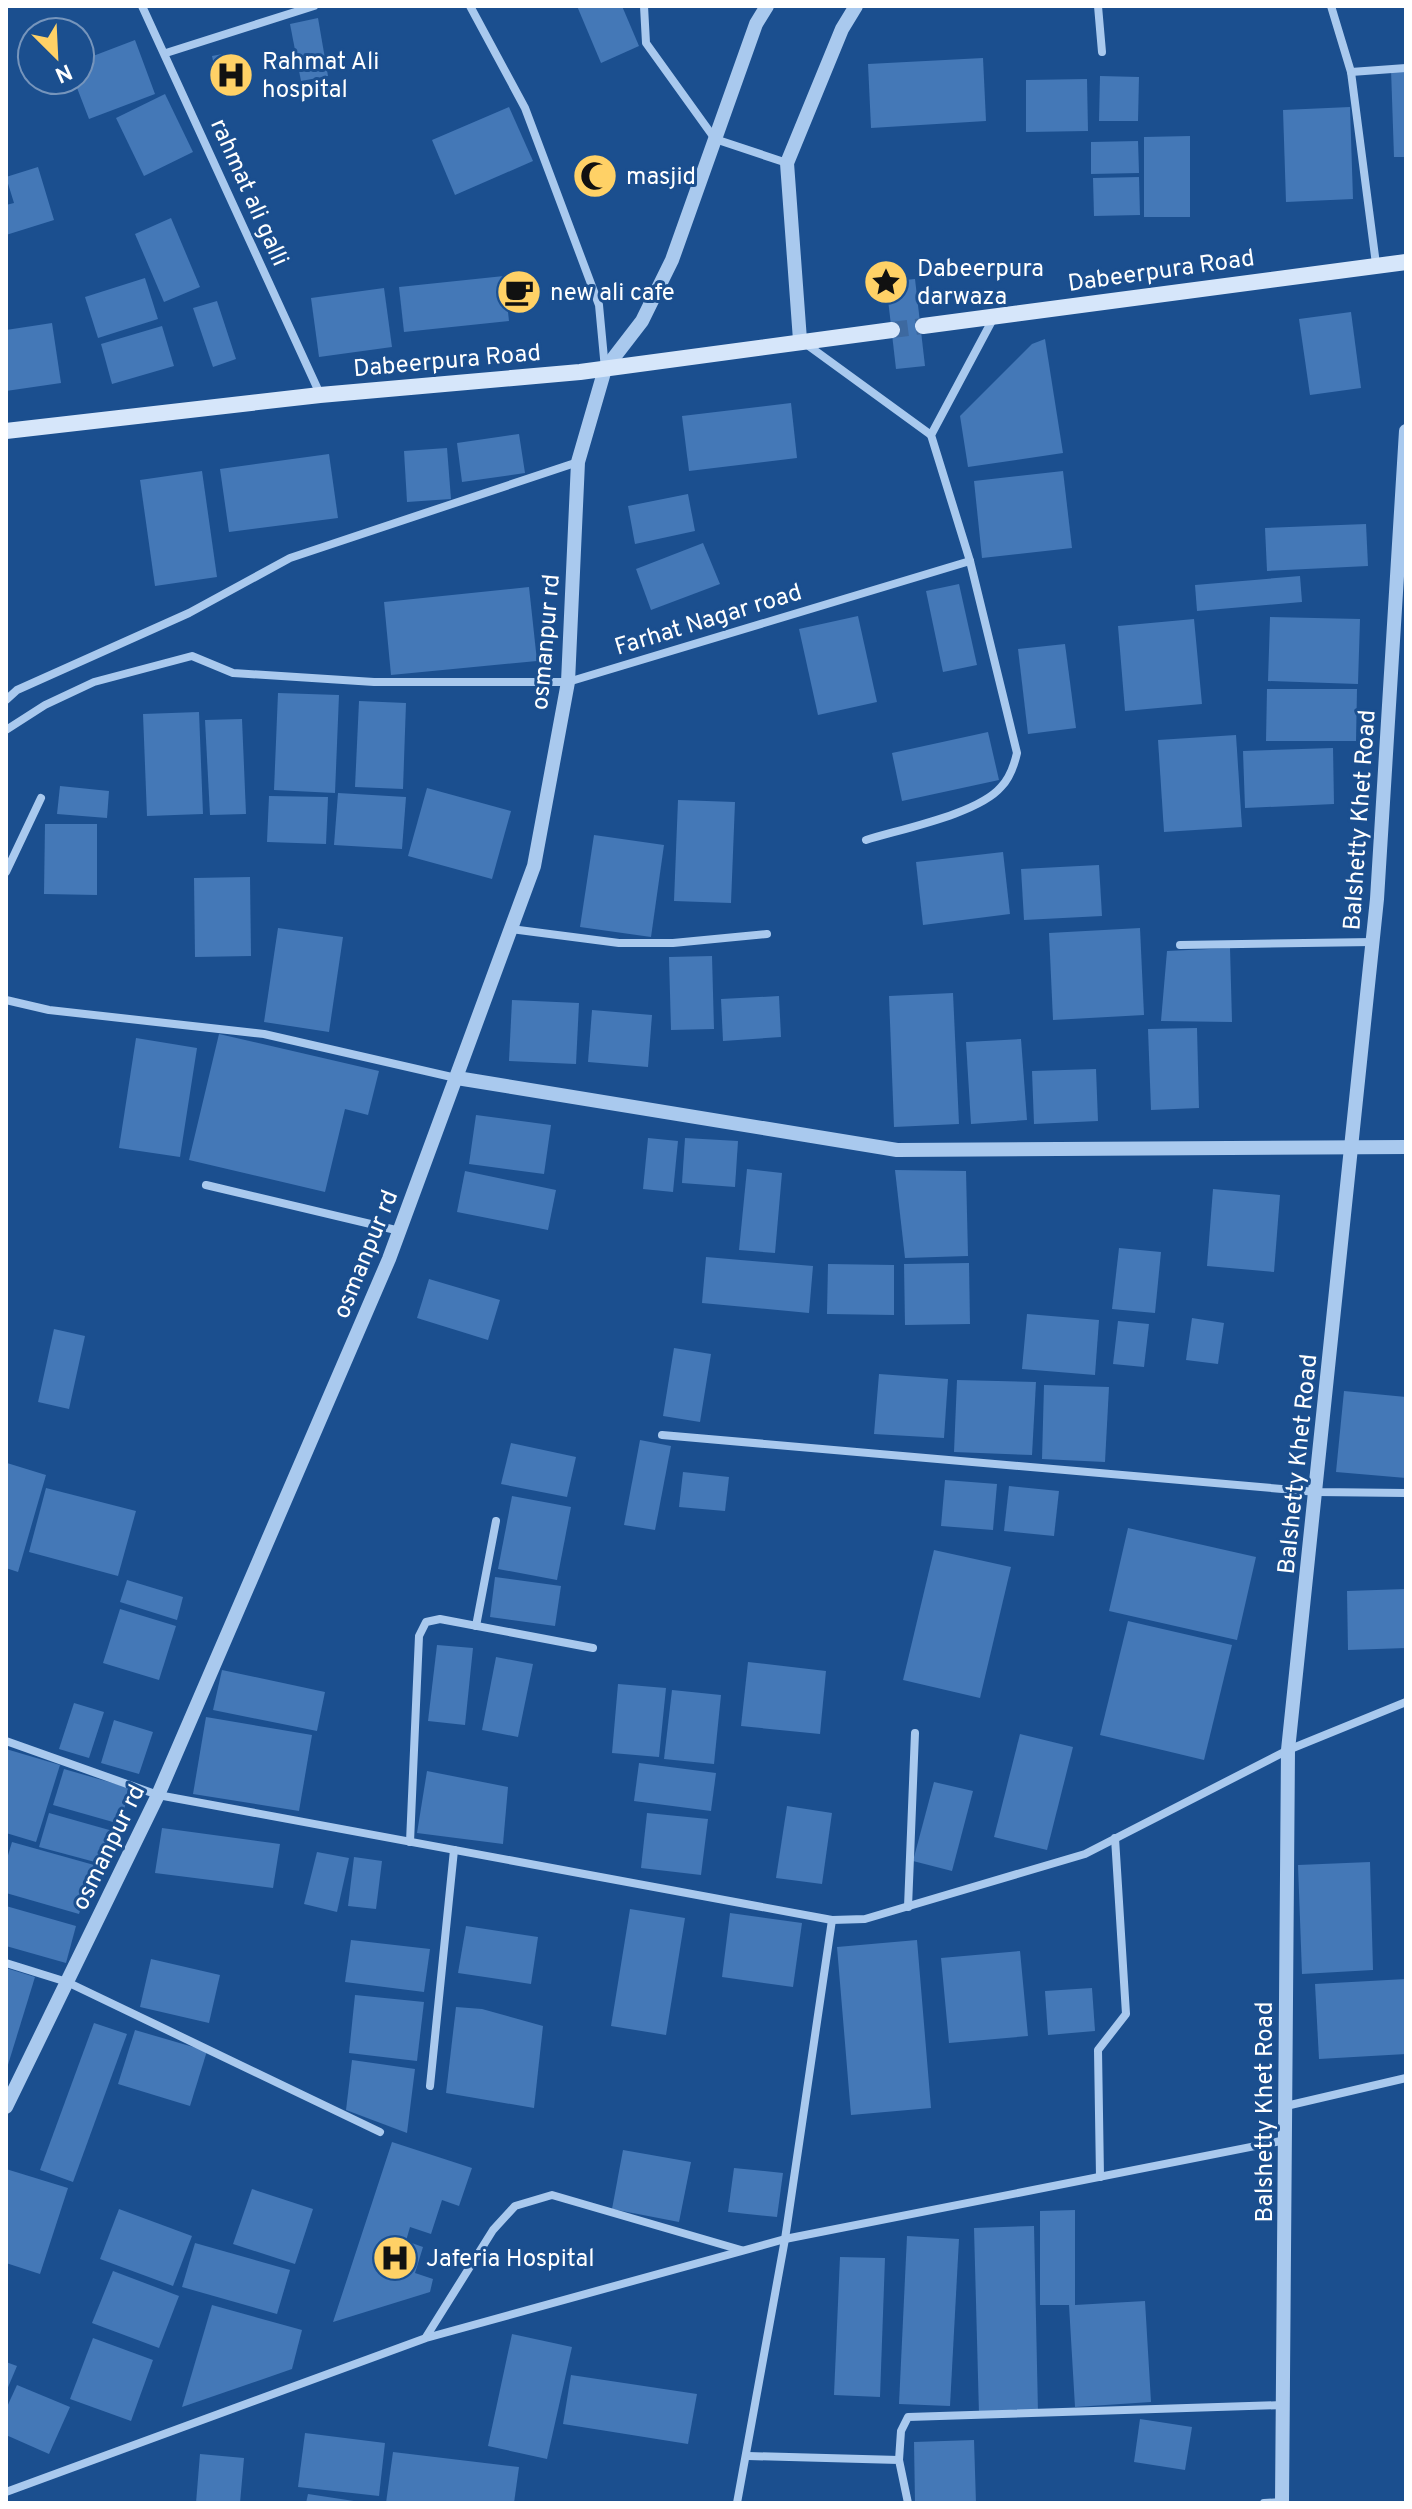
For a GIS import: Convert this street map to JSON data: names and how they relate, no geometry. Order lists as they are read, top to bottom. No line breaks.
{"streets":{"main road":["Dabeerpura Road"],"street":["rahmat ali galli","Farhat Nagar road","osmanpur rd","Balshetty Khet Road"]},"crossings":[["rahmat ali galli","Dabeerpura Road"],["Dabeerpura Road","osmanpur rd"],["Farhat Nagar road","osmanpur rd"]],"places":{"hospital":["Rahmat Ali hospital","Jaferia Hospital"],"mosque":["masjid"],"place":["Dabeerpura darwaza"],"cafe":["new ali cafe"]},"north":"bottom right"}
